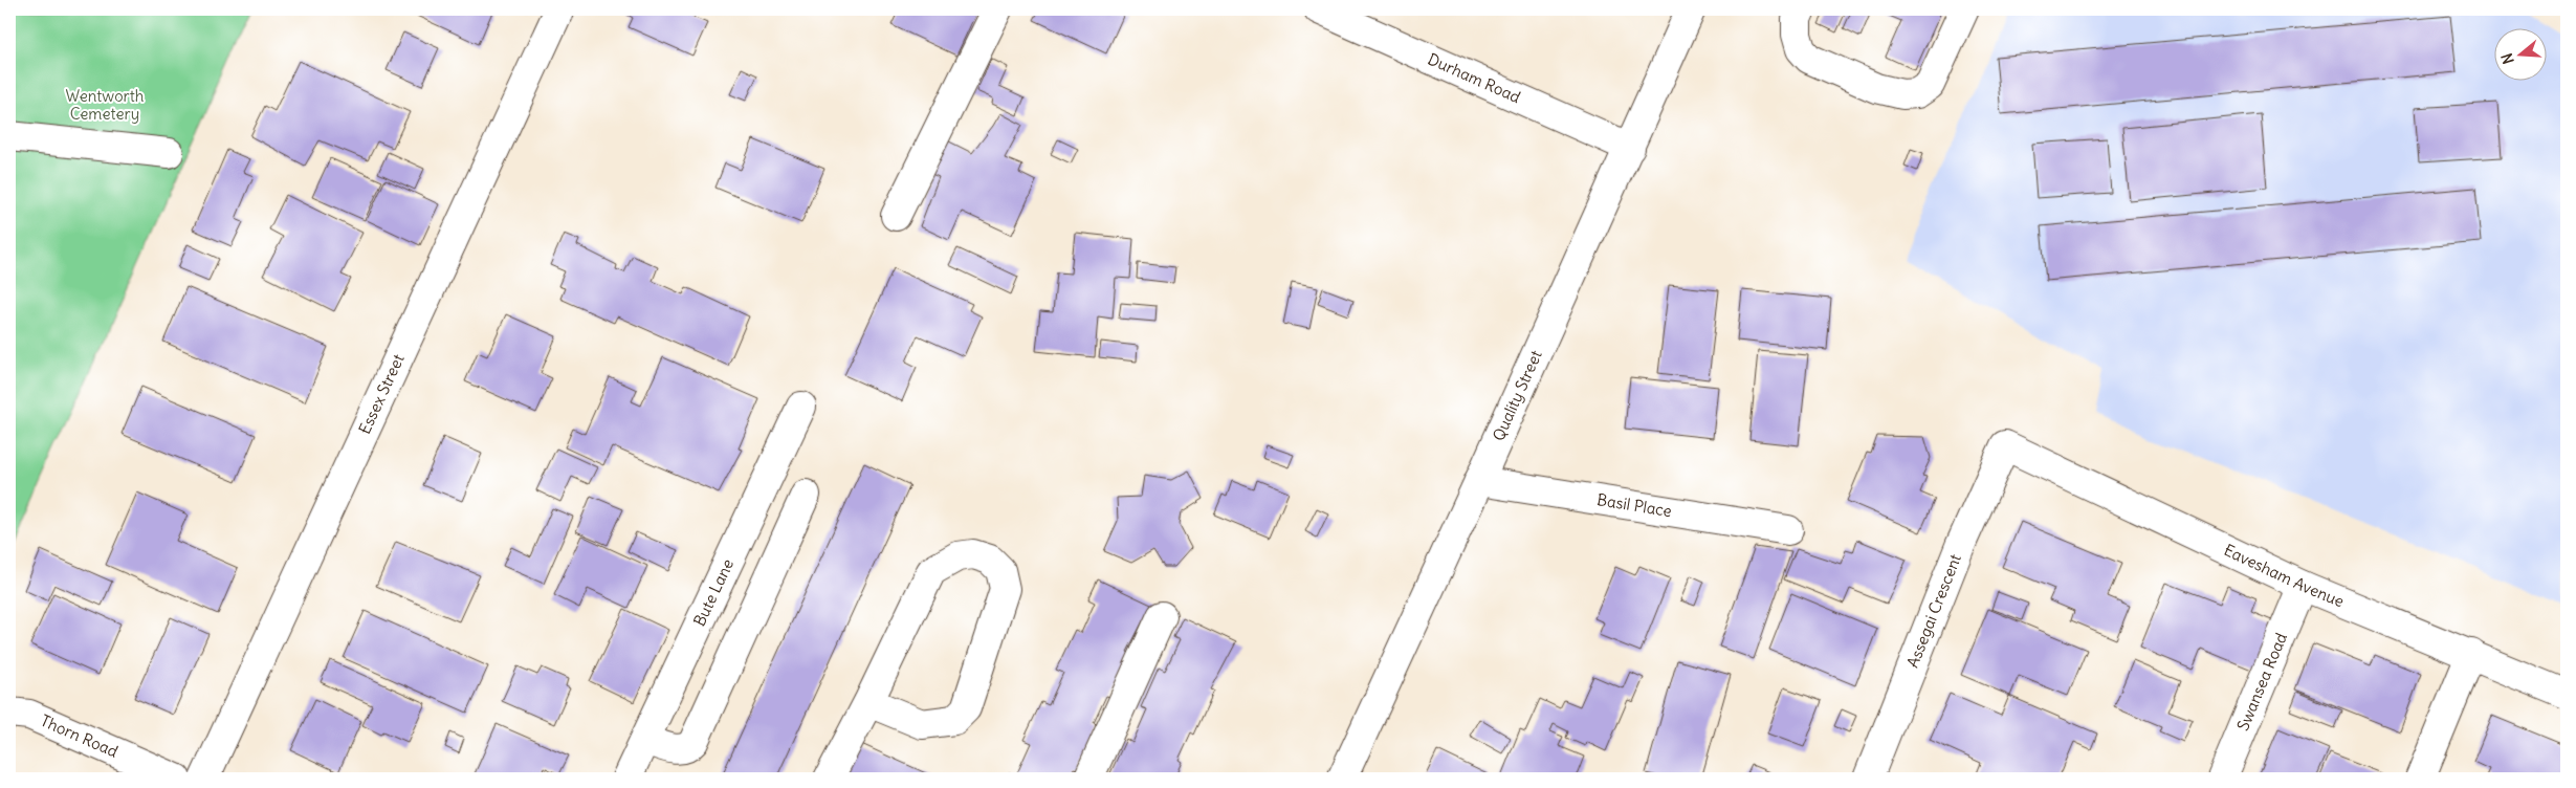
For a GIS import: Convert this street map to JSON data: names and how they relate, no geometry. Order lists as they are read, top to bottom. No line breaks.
{"streets":{"street":["Durham Road","Essex Street","Quality Street","Basil Place","Eavesham Avenue","Bute Lane","Assegai Crescent","Swansea Road","Thorn Road"]},"crossings":[["Durham Road","Quality Street"],["Quality Street","Basil Place"],["Eavesham Avenue","Assegai Crescent"],["Eavesham Avenue","Swansea Road"]],"parks":["Wentworth Cemetery"],"north":"left"}
